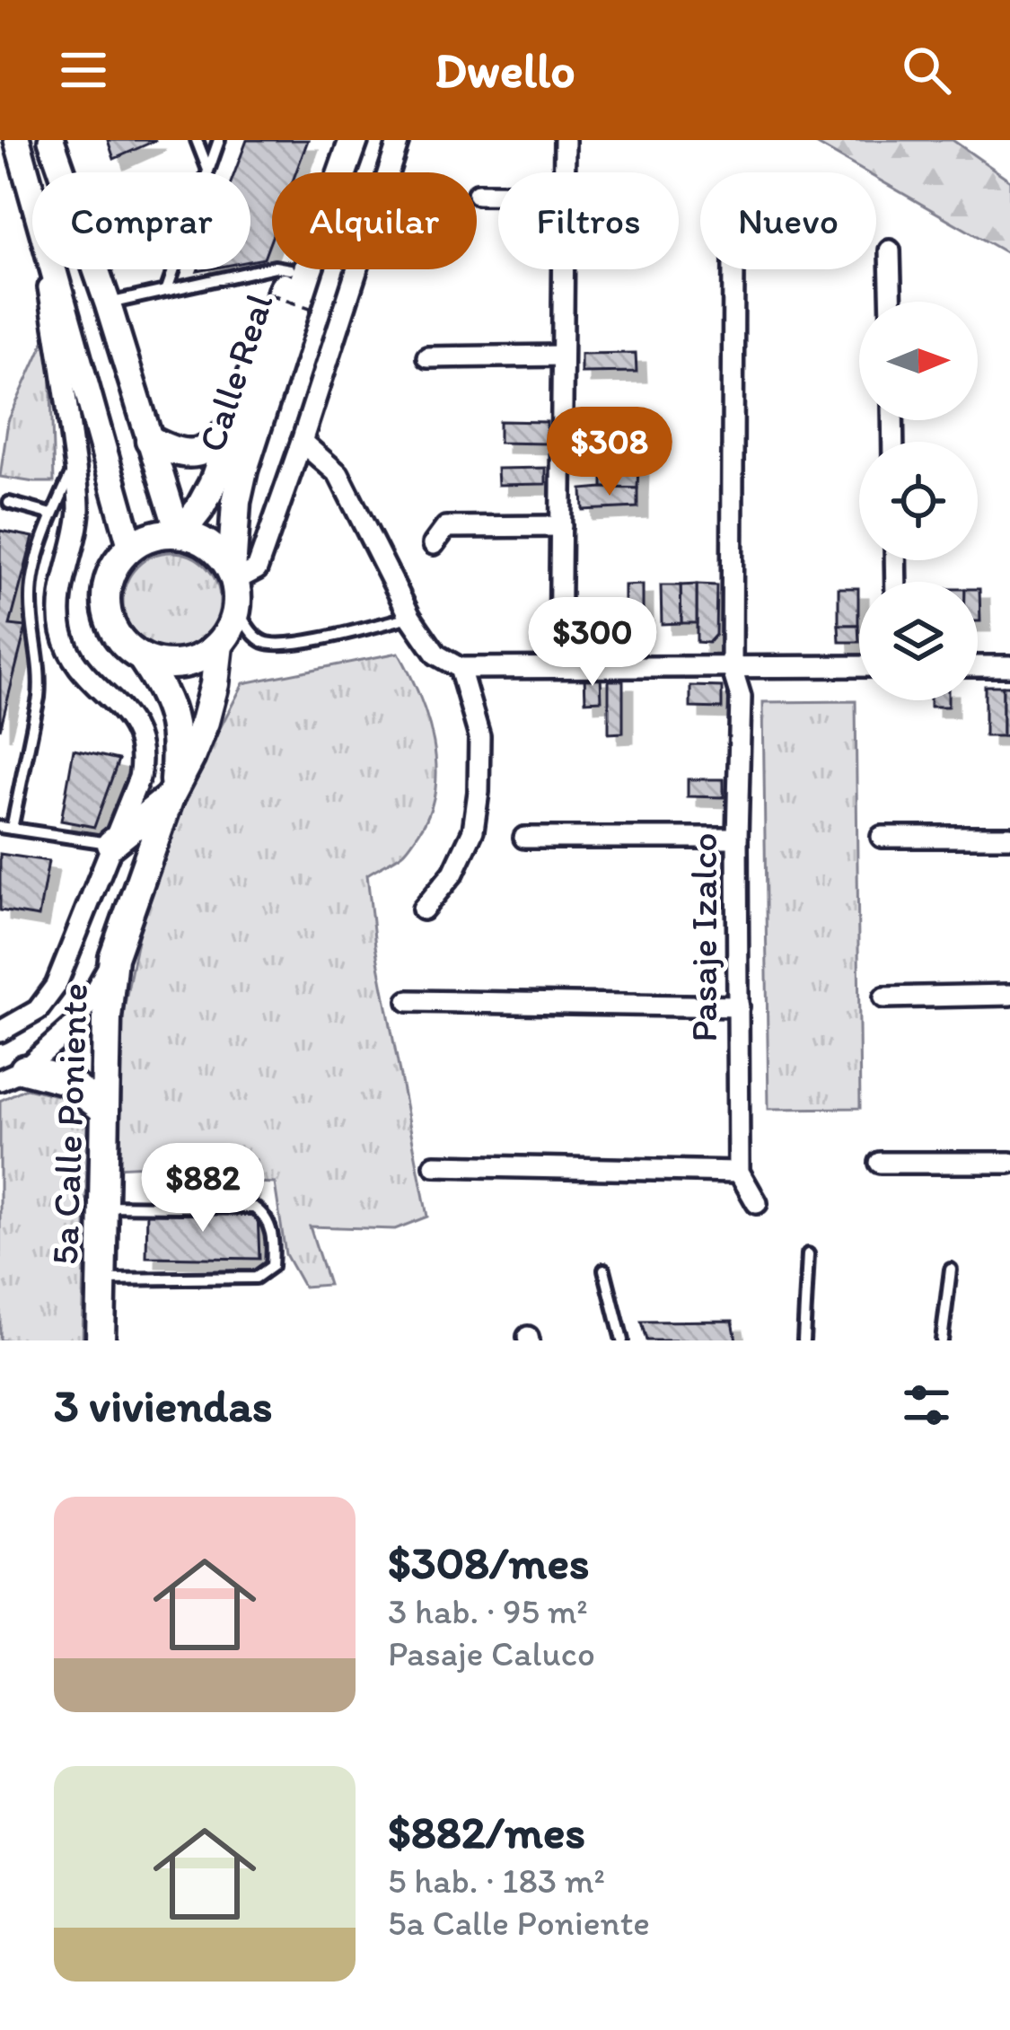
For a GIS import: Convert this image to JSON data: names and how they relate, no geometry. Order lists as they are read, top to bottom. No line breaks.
{"streets":{"main road":["Calle Real","5a Calle Poniente"],"street":["Pasaje Izalco"]},"crossings":[["Calle Real","5a Calle Poniente"]],"north":"right","page":{"header":"Dwello","chip":["Comprar","Alquilar","Filtros","Nuevo"],"price":["$308","$300","$882"],"heading":"3 viviendas","list":[{"name":"$308/mes","note":"3 hab. · 95 m² · Pasaje Caluco"},{"name":"$882/mes","note":"5 hab. · 183 m² · 5a Calle Poniente"}]}}
